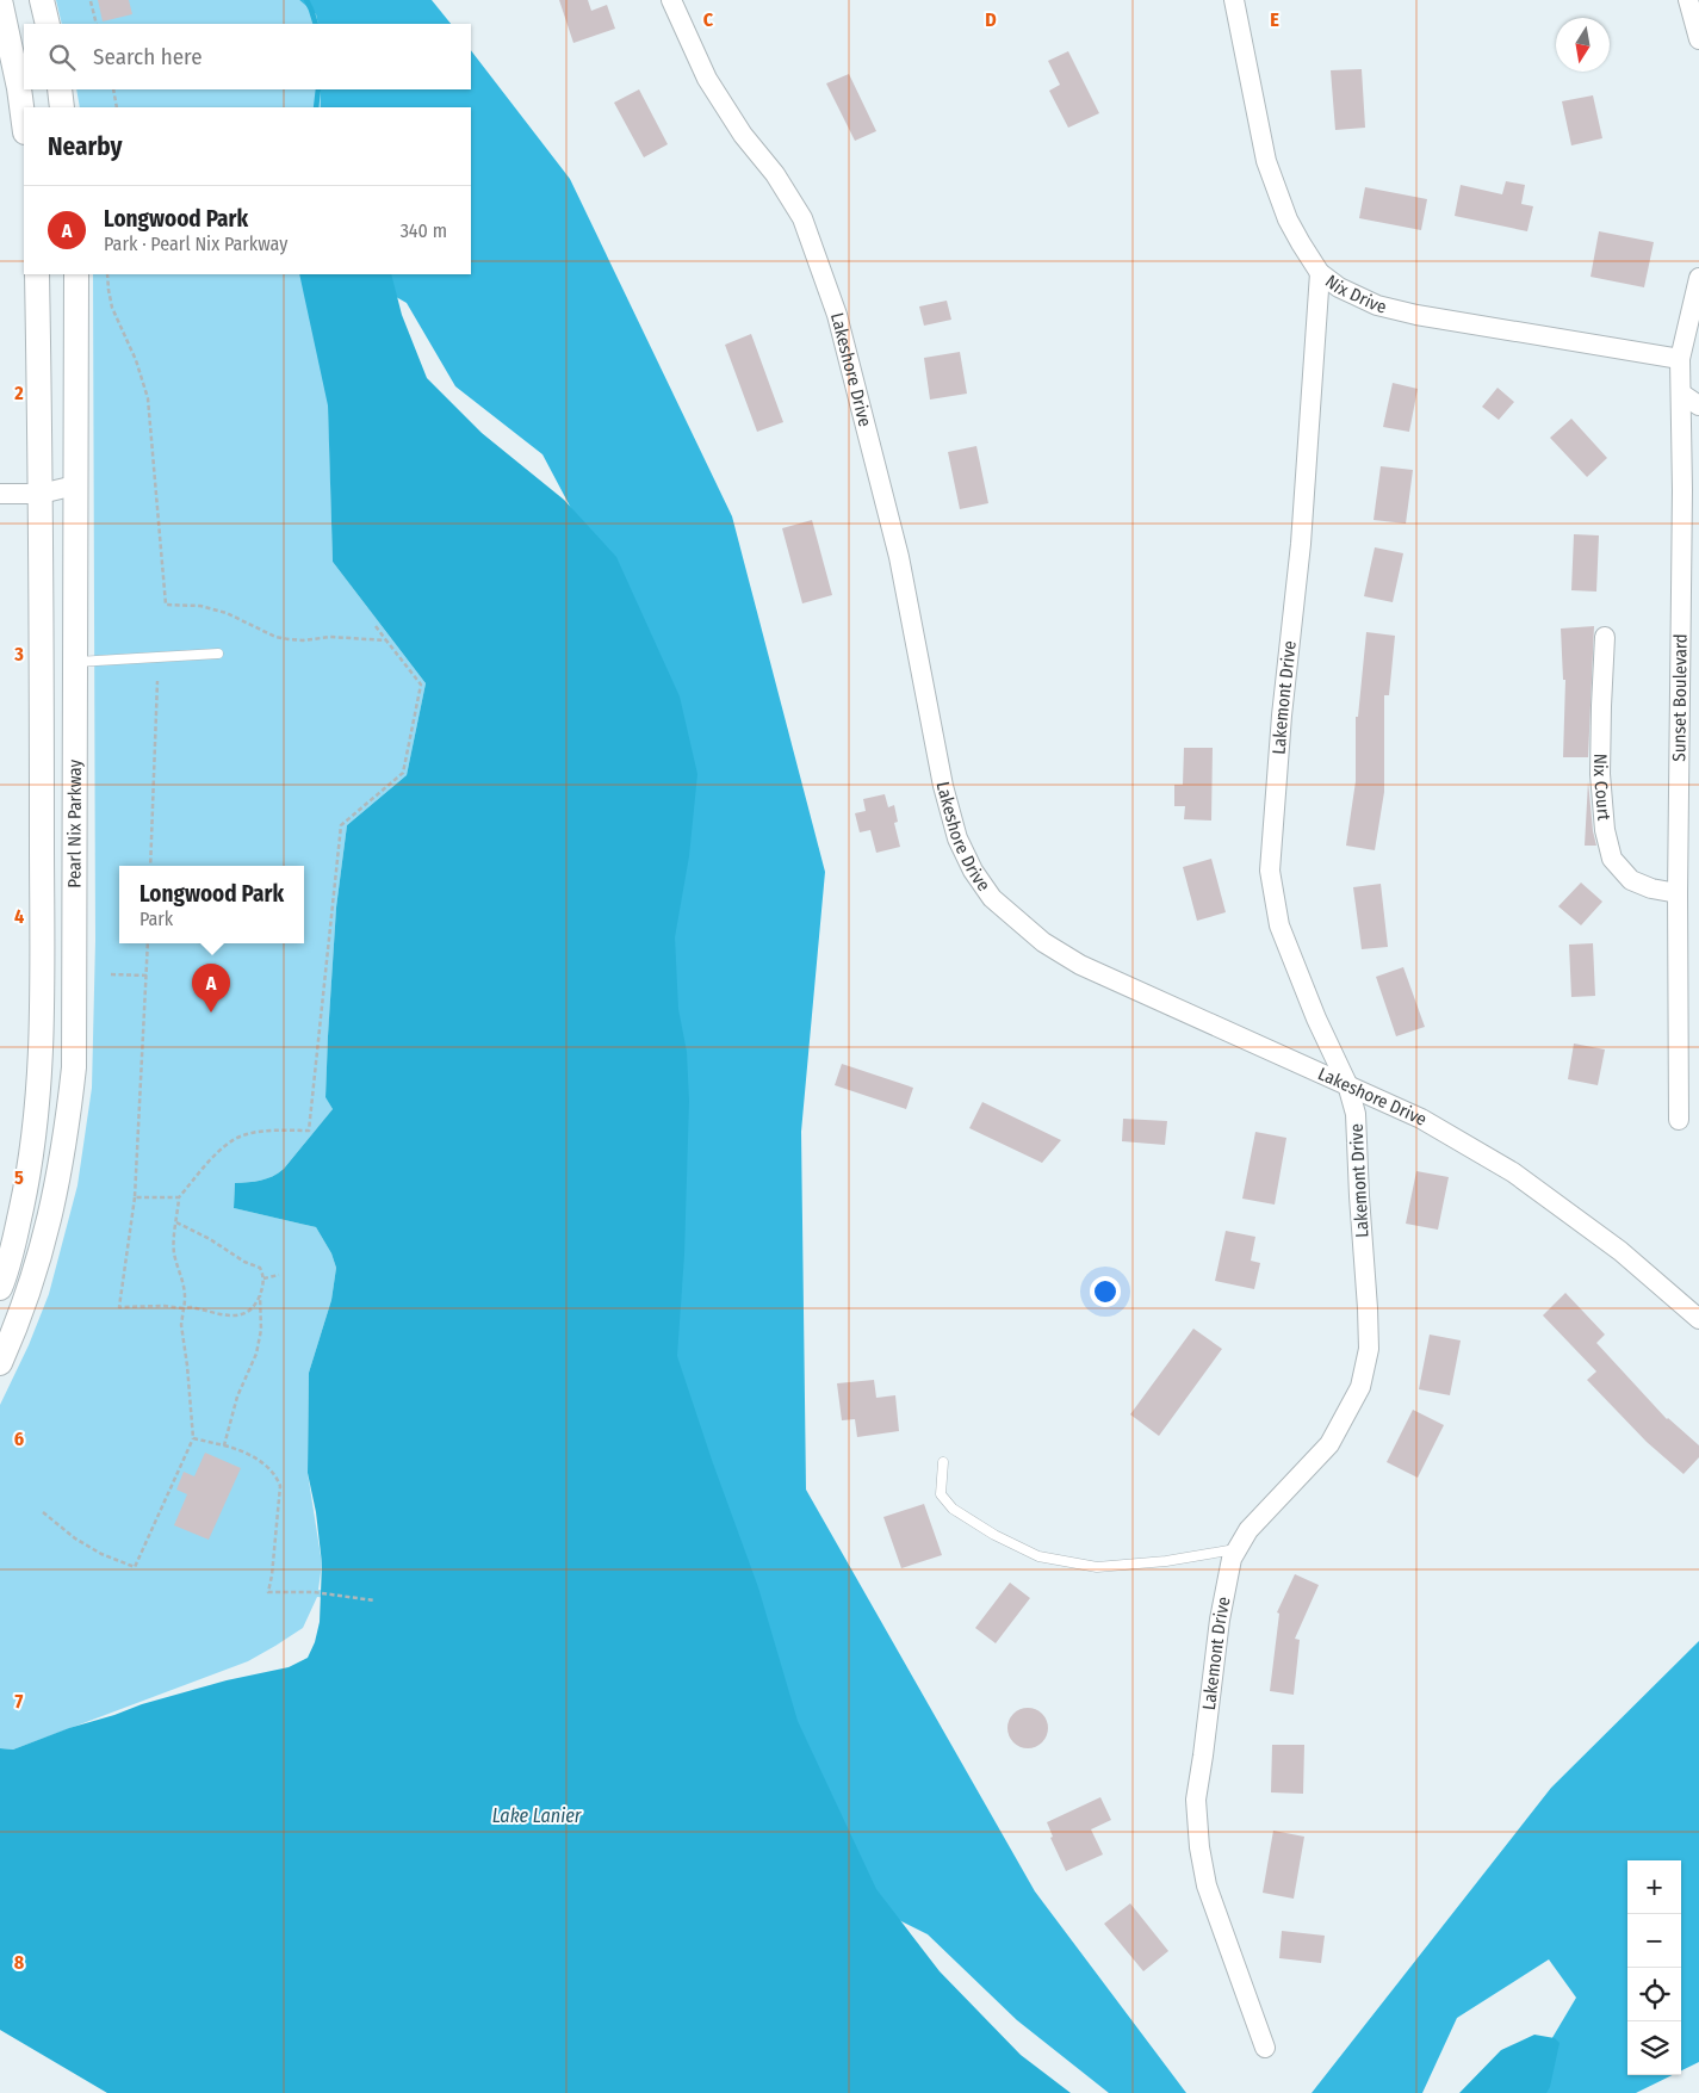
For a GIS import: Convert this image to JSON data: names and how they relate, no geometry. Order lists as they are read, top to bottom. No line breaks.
{"streets":{"street":["Nix Drive","Lakeshore Drive","Lakemont Drive","Sunset Boulevard","Nix Court","Pearl Nix Parkway"]},"crossings":[["Nix Drive","Lakemont Drive"],["Nix Drive","Sunset Boulevard"],["Lakeshore Drive","Lakemont Drive"],["Sunset Boulevard","Nix Court"]],"water":["Lake Lanier"],"north":"bottom","page":{"search":"Search here","heading":"Nearby","list":[{"mark":"A","name":"Longwood Park","note":"Park · Pearl Nix Parkway","value":"340 m"}],"popup":["Longwood Park","Park"],"pins":"A","map_buttons":["+","−"]},"grid":{"columns":["C","D","E"],"rows":["2","3","4","5","6","7","8"]}}
